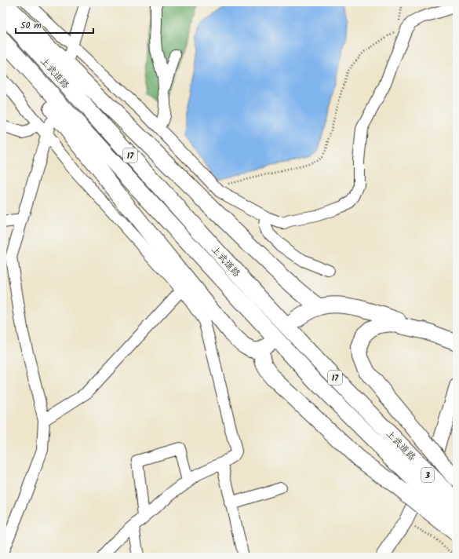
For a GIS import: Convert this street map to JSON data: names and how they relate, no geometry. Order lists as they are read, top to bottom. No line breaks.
{"streets":{"highway":["上武道路","17"],"main road":["3"]},"scale_bar":"50 m"}
